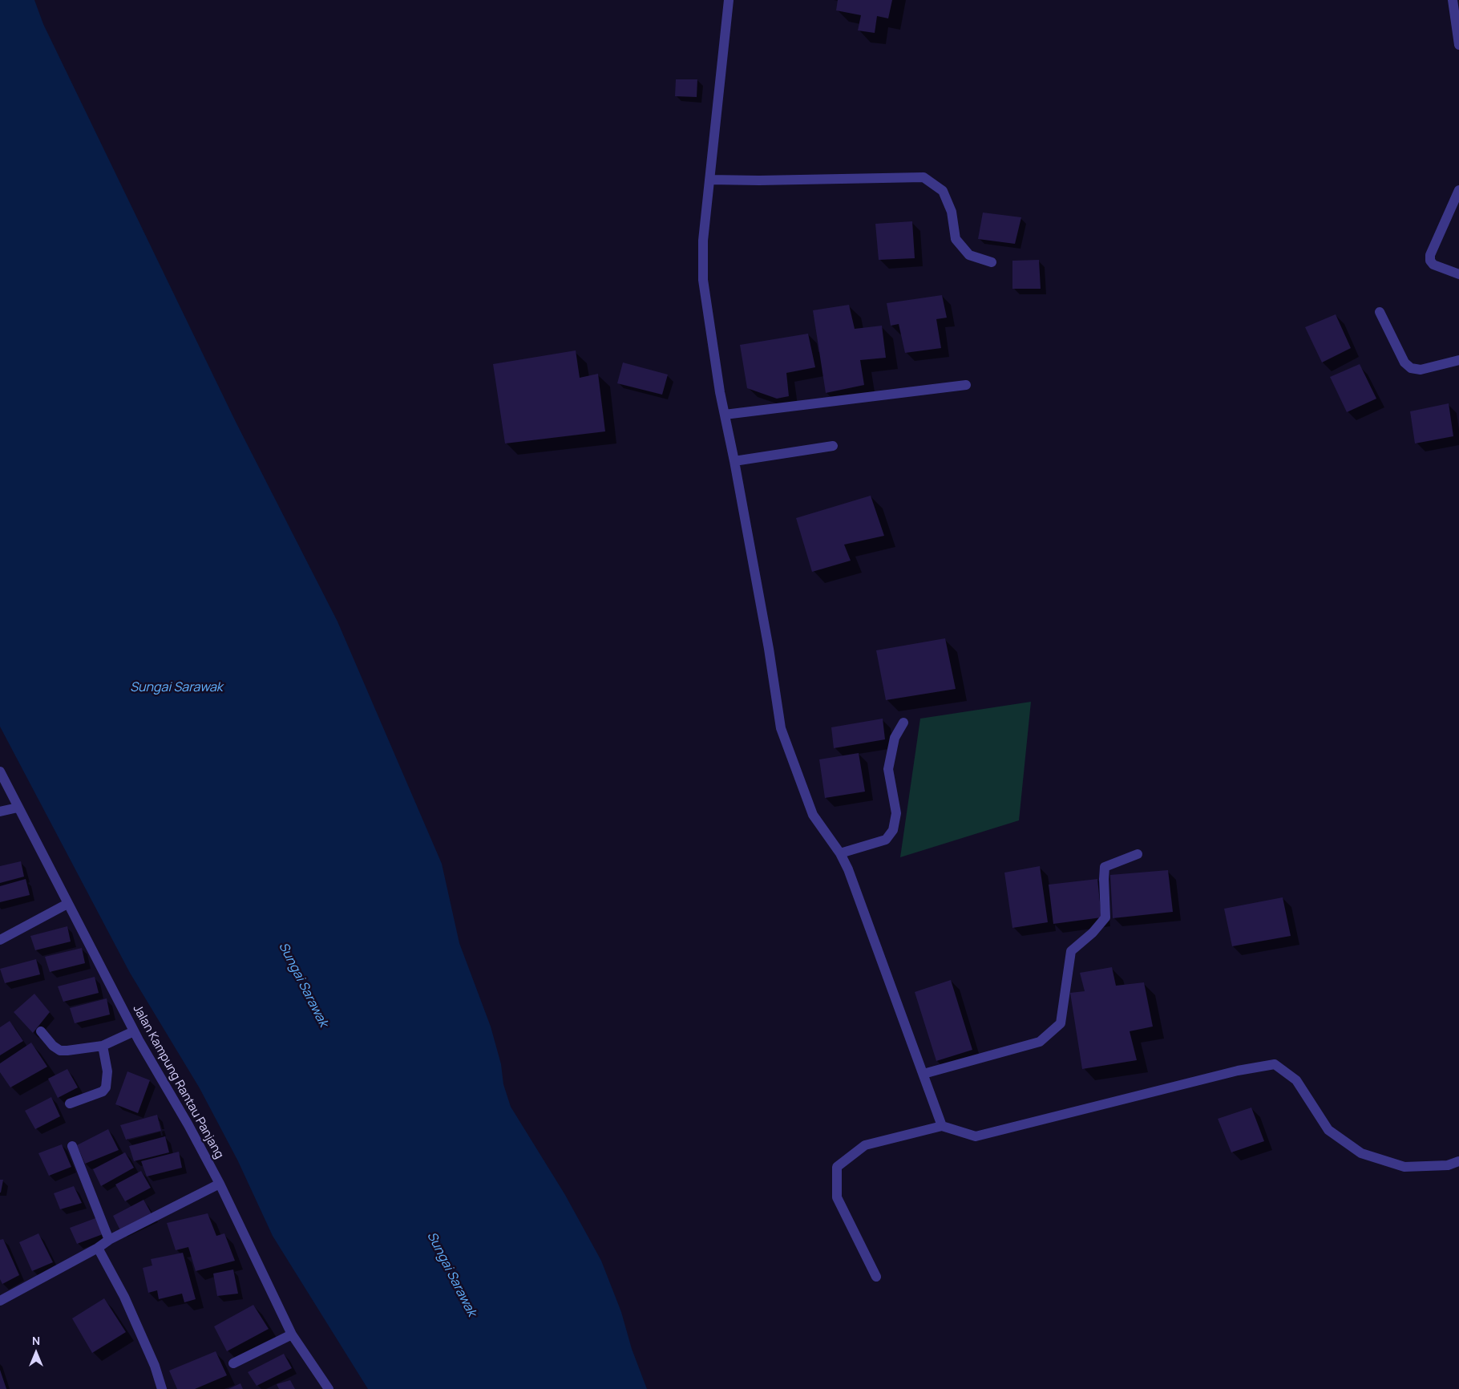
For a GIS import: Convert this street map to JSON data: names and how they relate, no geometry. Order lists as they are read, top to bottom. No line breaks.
{"streets":{"street":["Jalan Kampung Rantau Panjang"]},"water":["Sungai Sarawak"],"north":"top"}
